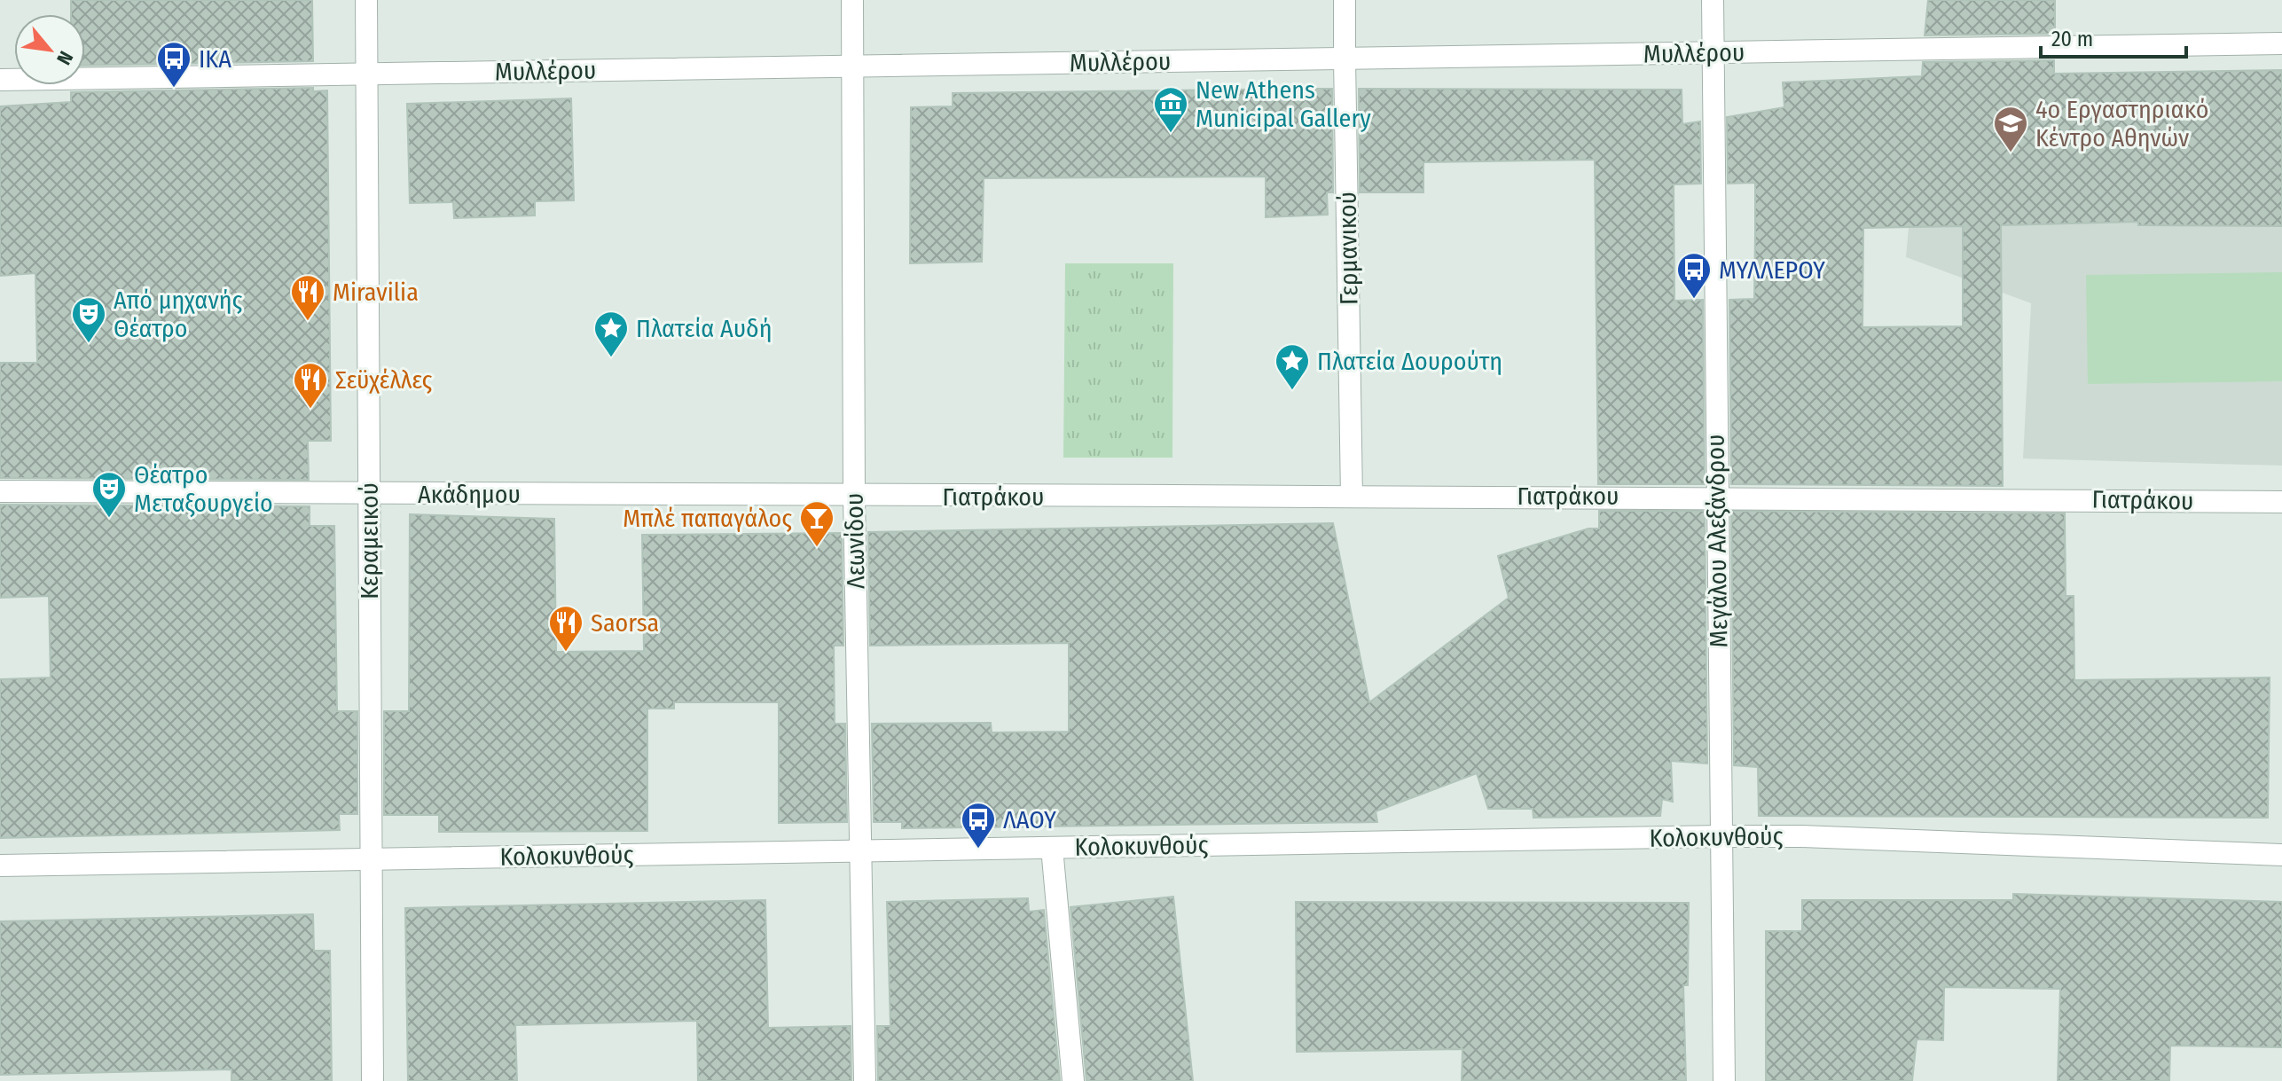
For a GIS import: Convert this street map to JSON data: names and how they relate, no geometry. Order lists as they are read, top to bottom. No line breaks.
{"streets":{"street":["Μυλλέρου","Γερμανικού","Ακάδημου","Γιατράκου","Κεραμεικού","Λεωνίδου","Μεγάλου Αλεξάνδρου","Κολοκυνθούς"]},"crossings":[["Μυλλέρου","Γερμανικού"],["Μυλλέρου","Κεραμεικού"],["Μυλλέρου","Λεωνίδου"],["Μυλλέρου","Μεγάλου Αλεξάνδρου"],["Γερμανικού","Γιατράκου"],["Ακάδημου","Γιατράκου"],["Ακάδημου","Κεραμεικού"],["Ακάδημου","Λεωνίδου"],["Γιατράκου","Λεωνίδου"],["Γιατράκου","Μεγάλου Αλεξάνδρου"],["Κεραμεικού","Κολοκυνθούς"],["Λεωνίδου","Κολοκυνθούς"],["Μεγάλου Αλεξάνδρου","Κολοκυνθούς"]],"places":{"bus stop":["ΙΚΑ","ΜΥΛΛΕΡΟΥ","ΛΑΟΥ"],"museum":["New Athens Municipal Gallery"],"school or university":["4ο Εργαστηριακό Κέντρο Αθηνών"],"restaurant":["Miravilia","Σεϋχέλλες","Saorsa"],"theatre":["Από μηχανής Θέατρο","Θέατρο Μεταξουργείο"],"place":["Πλατεία Αυδή","Πλατεία Δουρούτη"],"bar":["Μπλέ παπαγάλος"]},"scale_bar":"20 m","north":"bottom right"}
